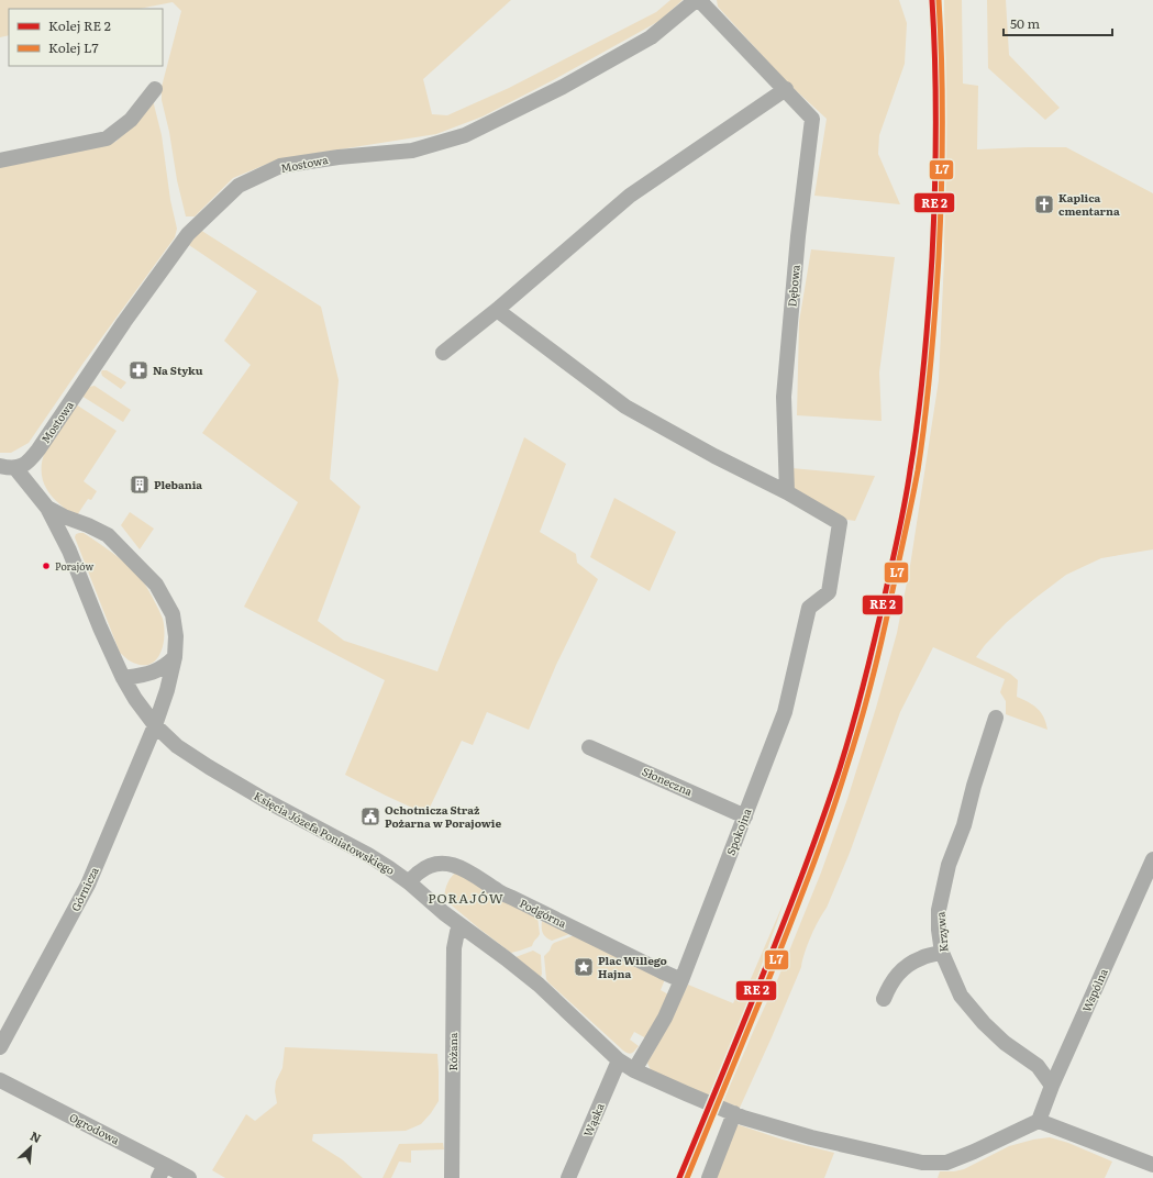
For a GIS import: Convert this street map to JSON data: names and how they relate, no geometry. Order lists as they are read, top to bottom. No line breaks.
{"streets":{"street":["Mostowa","Dębowa","Słoneczna","Spokojna","Księcia Józefa Poniatowskiego","Górnicza","Podgórna","Krzywa","Wspólna","Różana","Wąska","Ogrodowa"]},"crossings":[["Mostowa","Księcia Józefa Poniatowskiego"],["Dębowa","Spokojna"],["Słoneczna","Spokojna"],["Spokojna","Księcia Józefa Poniatowskiego"],["Spokojna","Podgórna"],["Księcia Józefa Poniatowskiego","Górnicza"],["Księcia Józefa Poniatowskiego","Podgórna"],["Księcia Józefa Poniatowskiego","Wspólna"],["Księcia Józefa Poniatowskiego","Różana"],["Księcia Józefa Poniatowskiego","Wąska"],["Krzywa","Wspólna"]],"districts":["PORAJÓW"],"places":{"church":["Kaplica cmentarna"],"pharmacy":["Na Styku"],"building":["Plebania"],"other":["Porajów"],"public building":["Ochotnicza Straż Pożarna w Porajowie"],"place":["Plac Willego Hajna"]},"lines":["rail line L7"],"legend":["Kolej RE 2","Kolej L7"],"scale_bar":"50 m","north":"top right"}
